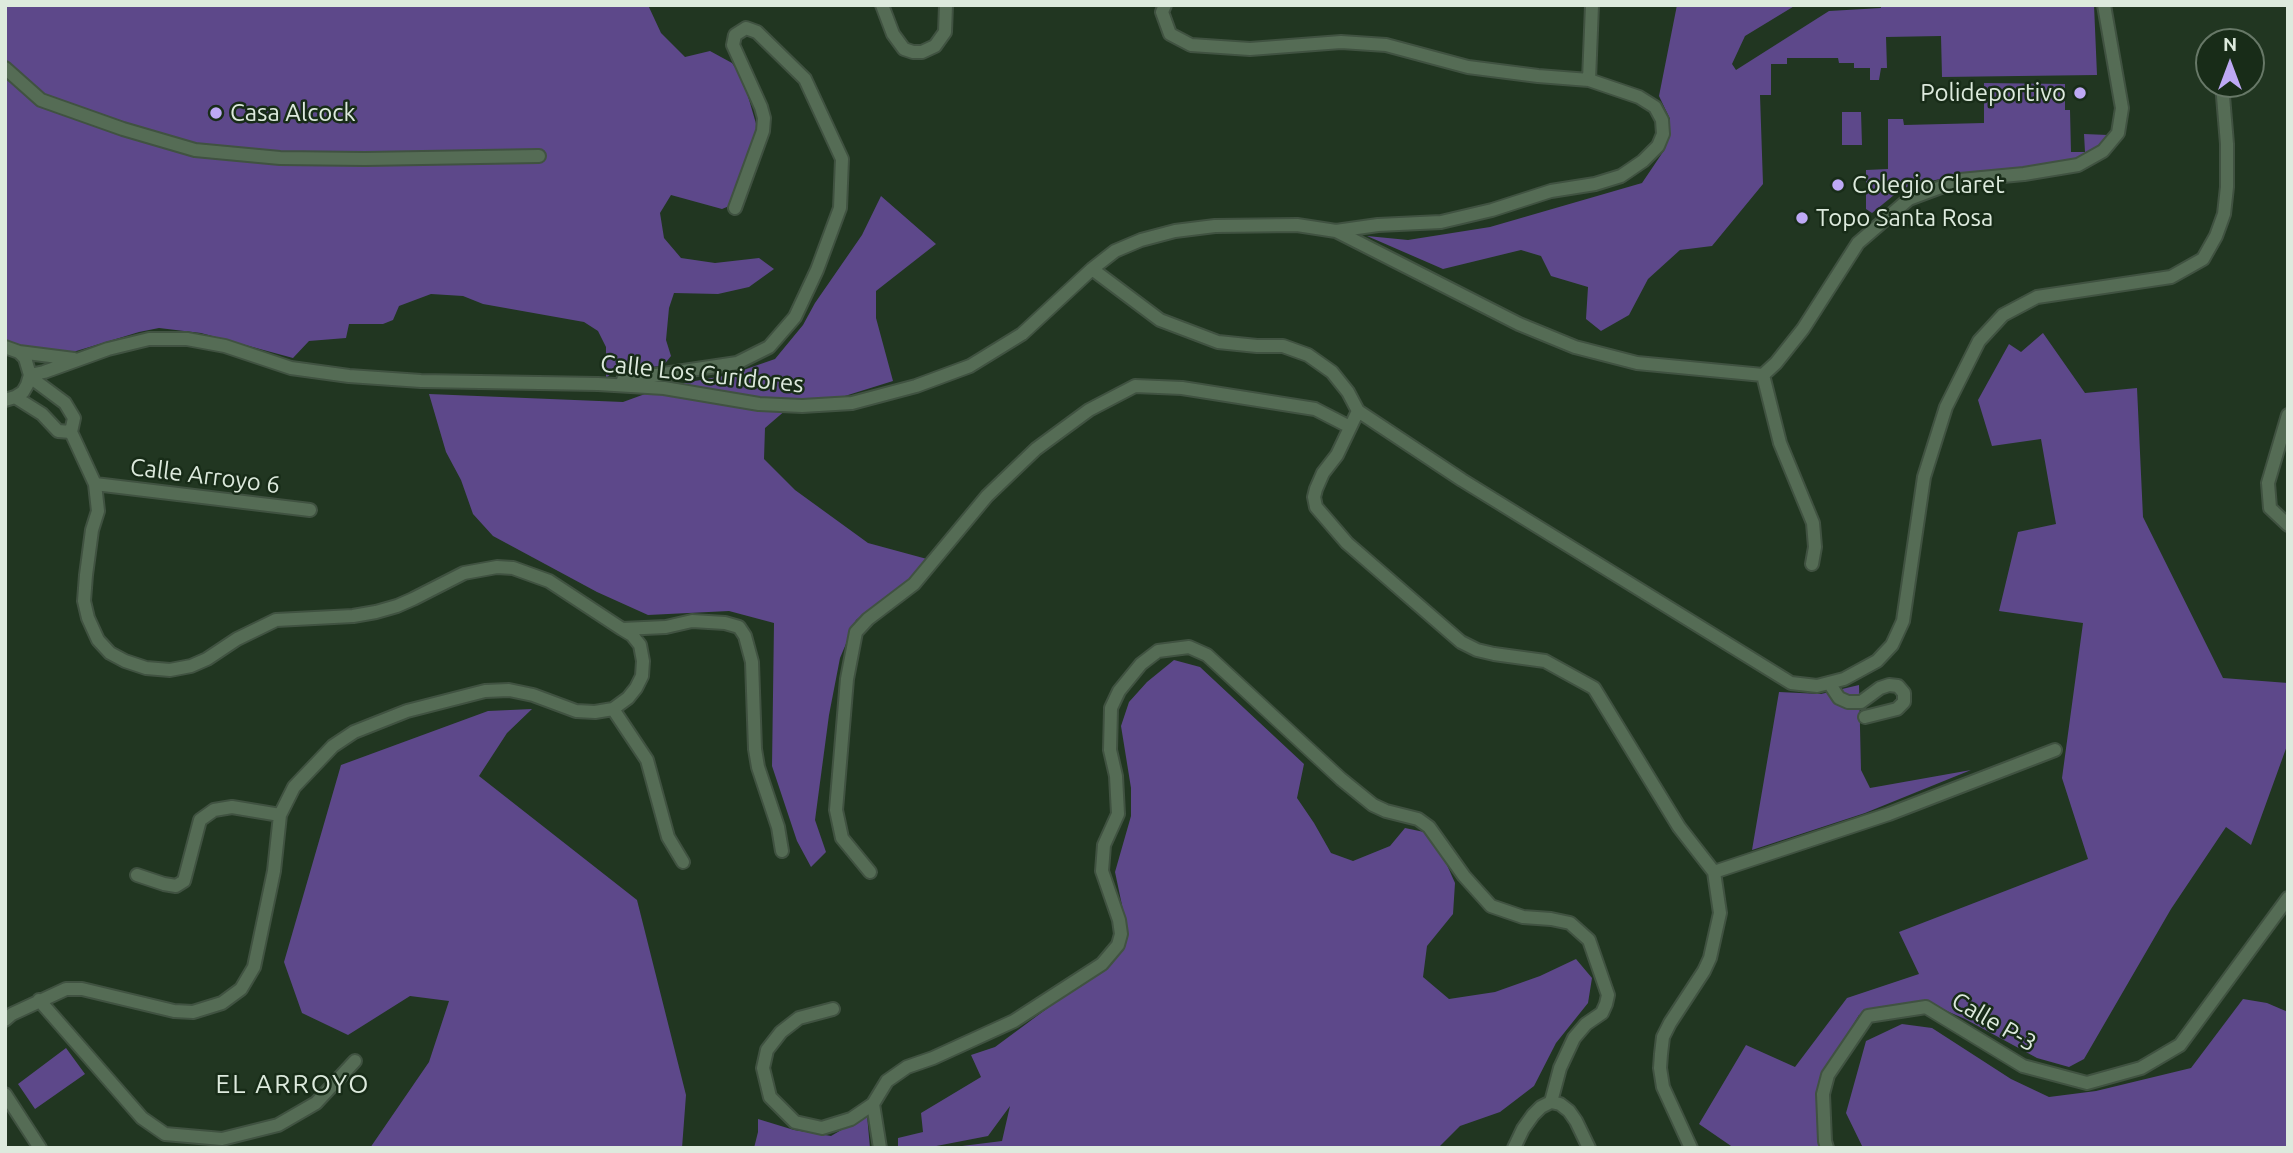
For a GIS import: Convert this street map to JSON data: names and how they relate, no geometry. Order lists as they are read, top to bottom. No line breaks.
{"streets":{"street":["Calle Los Curidores","Calle Arroyo 6","Calle P-3"]},"districts":["EL ARROYO"],"places":["Polideportivo","Casa Alcock","Colegio Claret","Topo Santa Rosa"],"north":"top"}
